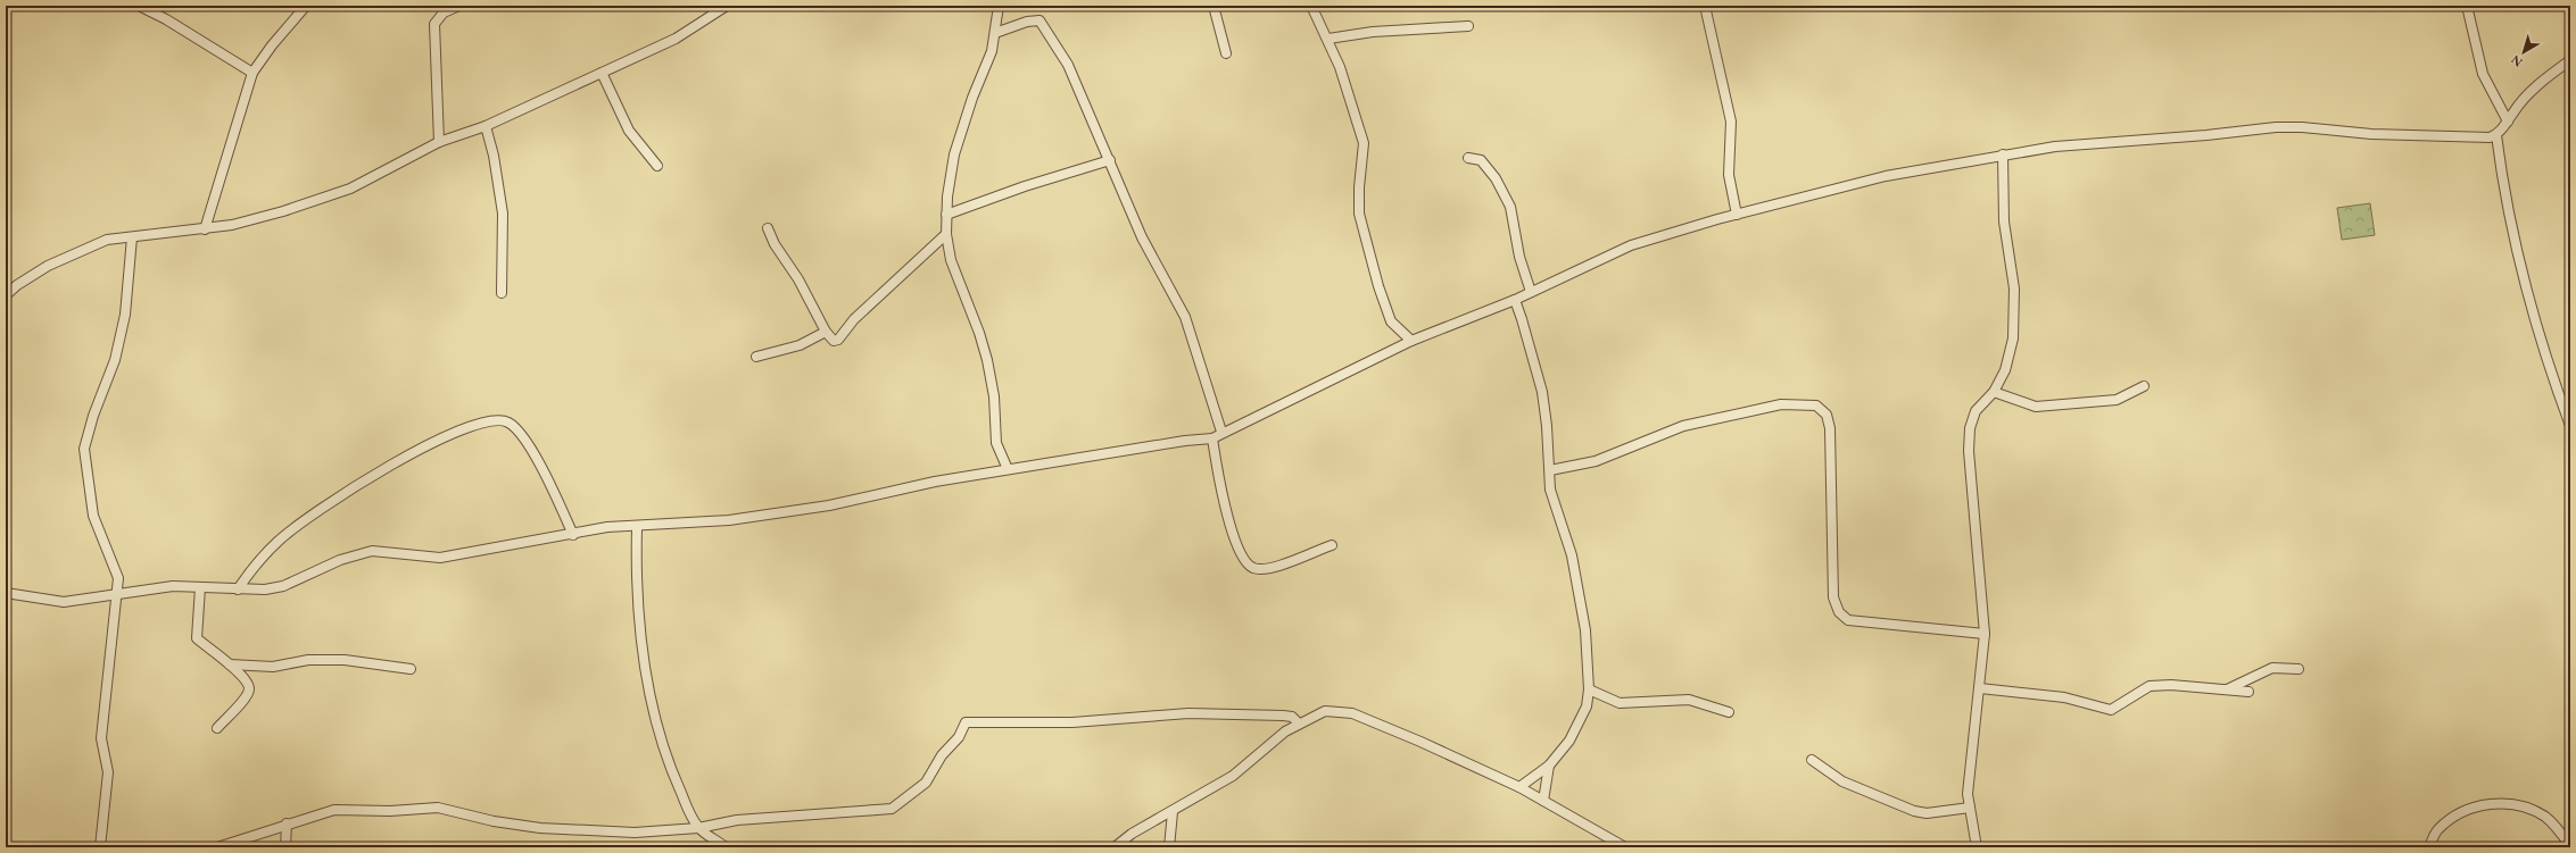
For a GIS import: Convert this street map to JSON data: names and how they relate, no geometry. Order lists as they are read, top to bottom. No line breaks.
{"north":"bottom left"}
